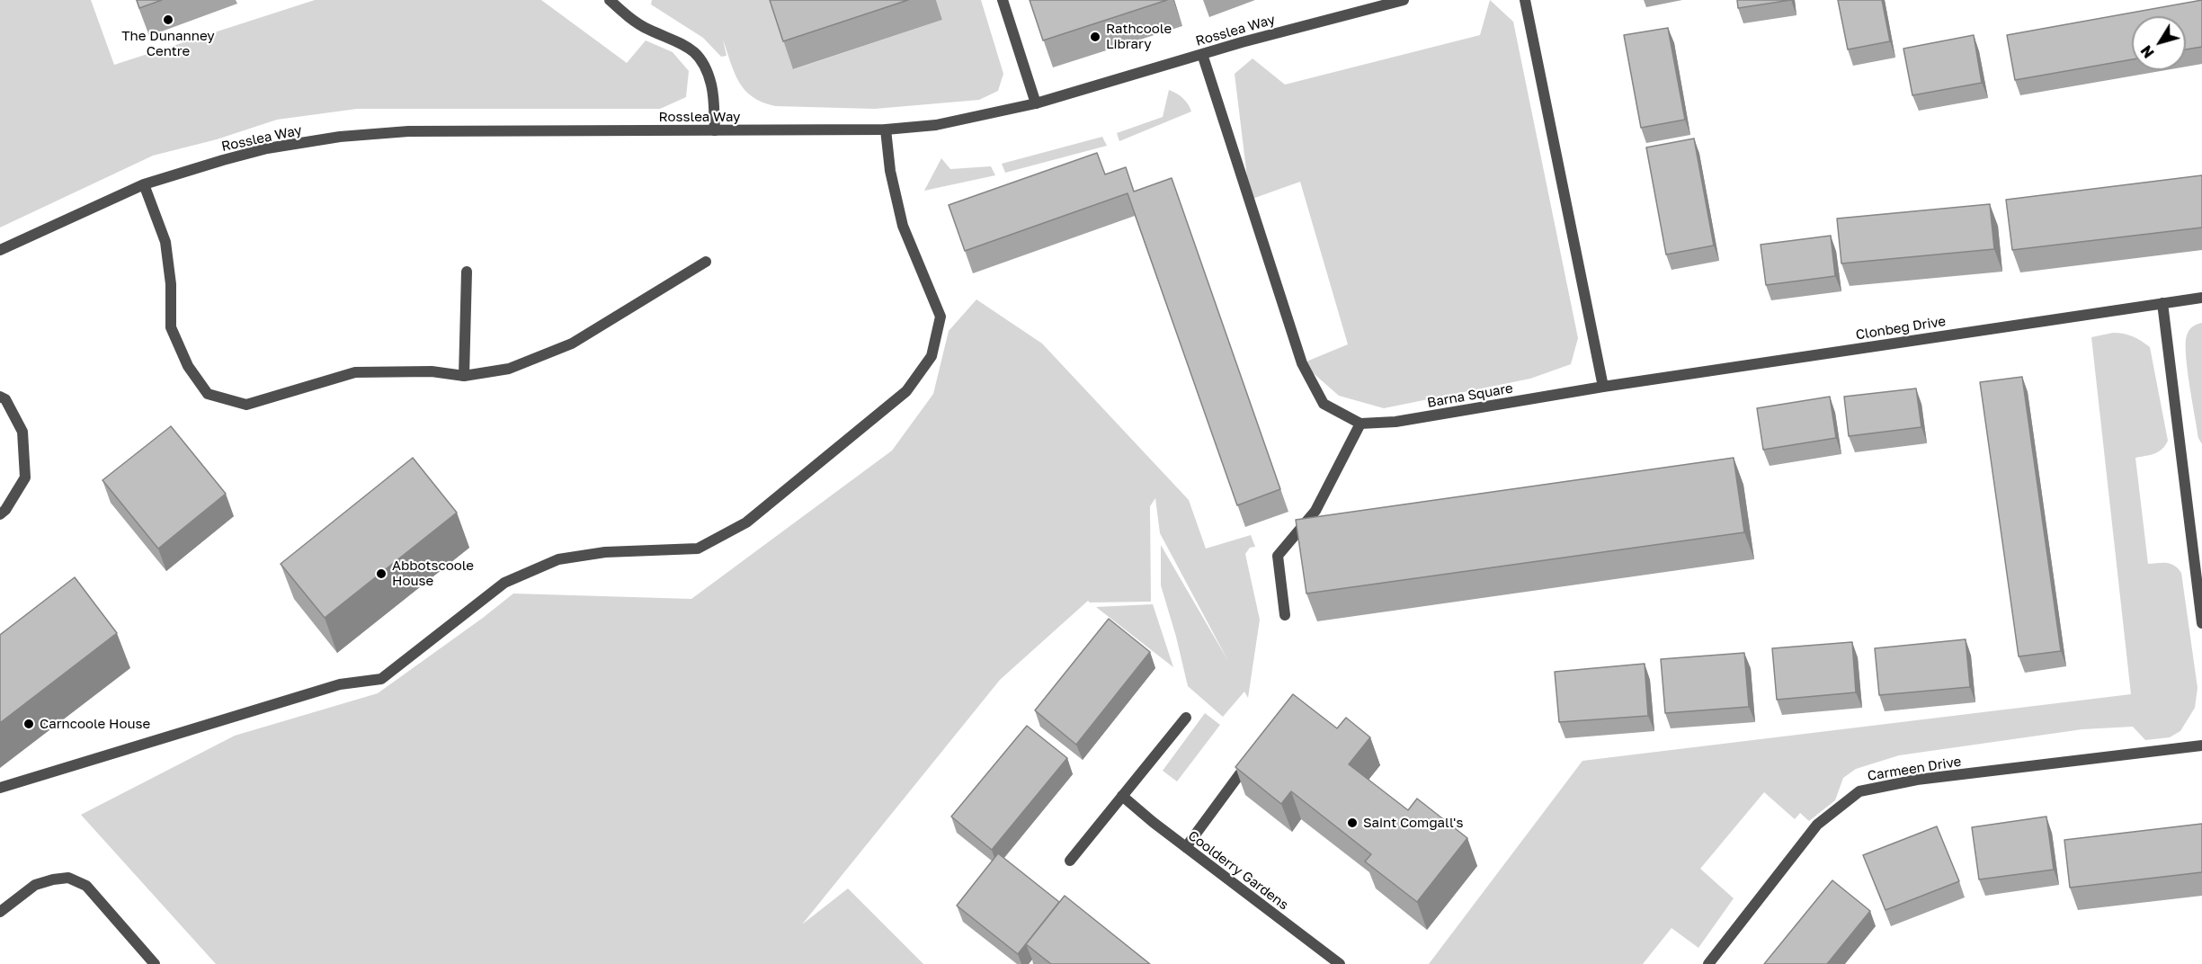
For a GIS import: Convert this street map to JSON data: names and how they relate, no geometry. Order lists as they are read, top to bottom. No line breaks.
{"streets":{"street":["Rosslea Way","Clonbeg Drive","Barna Square","Carmeen Drive","Coolderry Gardens"]},"crossings":[["Clonbeg Drive","Barna Square"]],"places":["The Dunanney Centre","Rathcoole Library","Abbotscoole House","Carncoole House","Saint Comgall's"],"north":"bottom left"}
